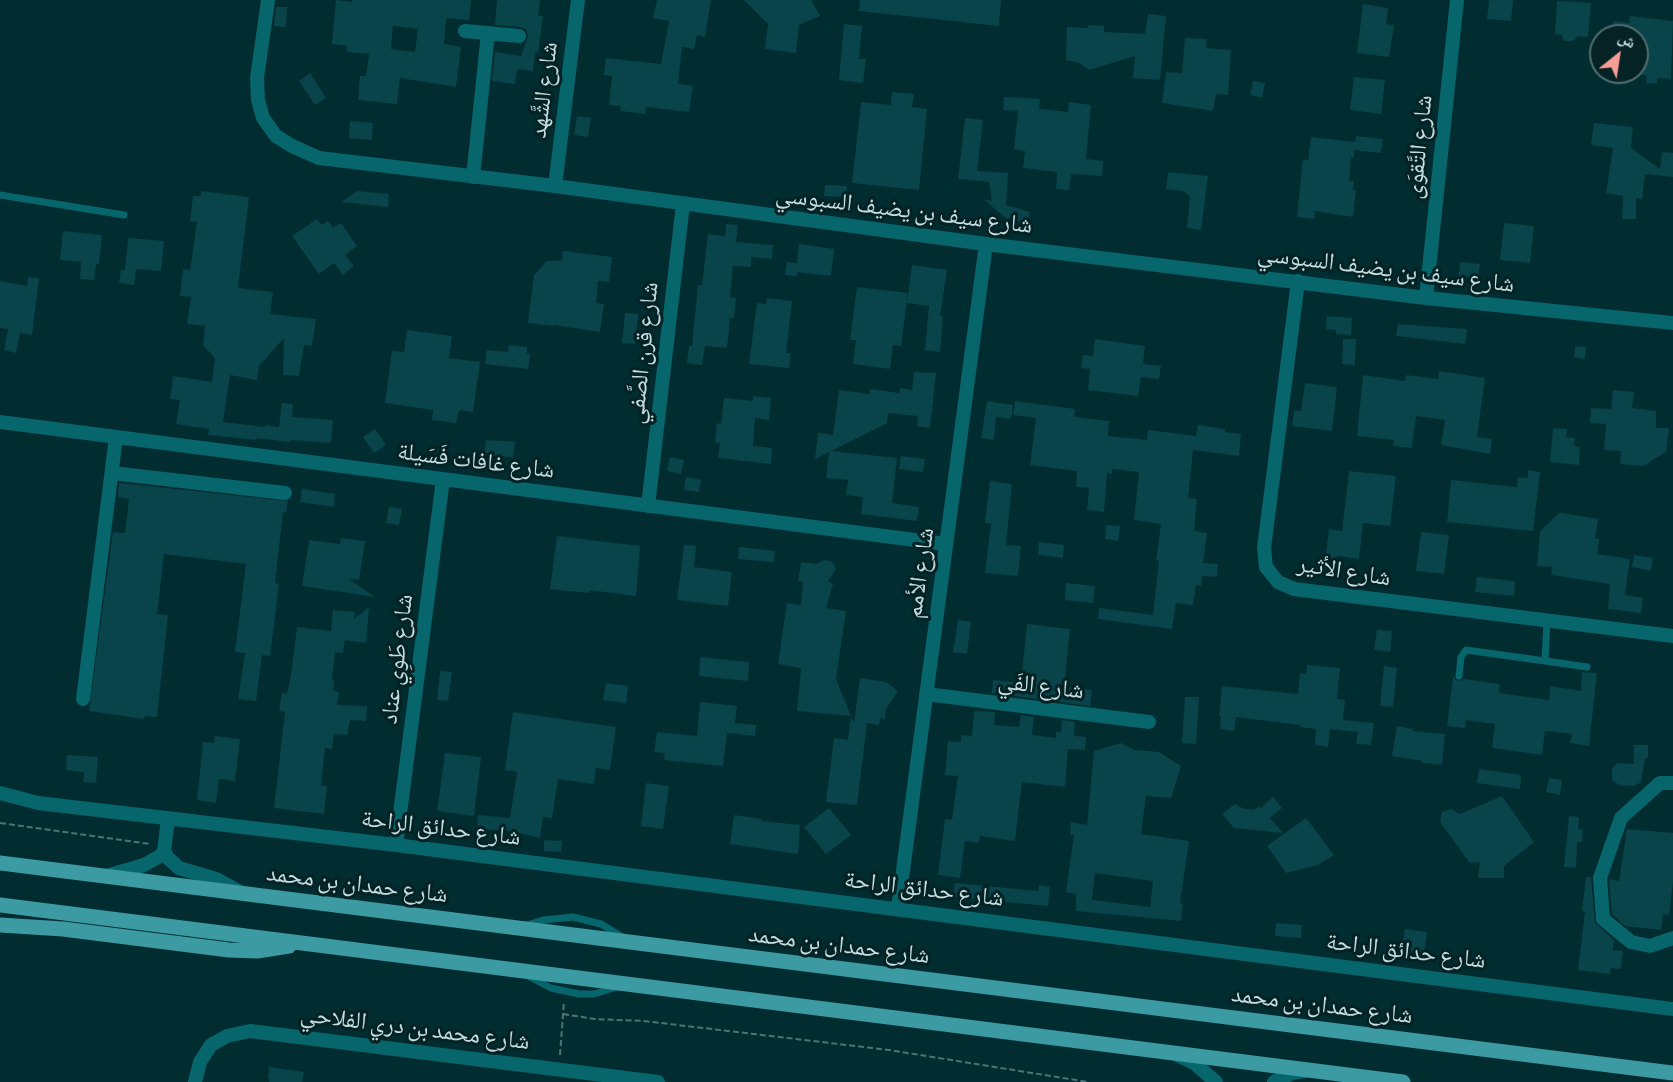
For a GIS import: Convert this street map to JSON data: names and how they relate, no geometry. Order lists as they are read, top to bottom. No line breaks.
{"streets":{"main road":["شارع حمدان بن محمد"],"street":["شارع الشَّهد","شارع التَّقوَى","شارع سيف بن يضيف السبوسي","شارع قرن الصَّفي","شارع غافات فَسَيلة","شارع الأثير","شارع الأمم","شارع طَوِي عناد","شارع الفَي","شارع حدائق الراحة","شارع محمد بن دري الفلاحي"]},"crossings":[["شارع الشَّهد","شارع سيف بن يضيف السبوسي"],["شارع التَّقوَى","شارع سيف بن يضيف السبوسي"],["شارع سيف بن يضيف السبوسي","شارع قرن الصَّفي"],["شارع سيف بن يضيف السبوسي","شارع الأثير"],["شارع سيف بن يضيف السبوسي","شارع الأمم"],["شارع قرن الصَّفي","شارع غافات فَسَيلة"],["شارع غافات فَسَيلة","شارع الأمم"],["شارع غافات فَسَيلة","شارع طَوِي عناد"],["شارع الأمم","شارع الفَي"],["شارع الأمم","شارع حدائق الراحة"],["شارع طَوِي عناد","شارع حدائق الراحة"]],"north":"top right"}
